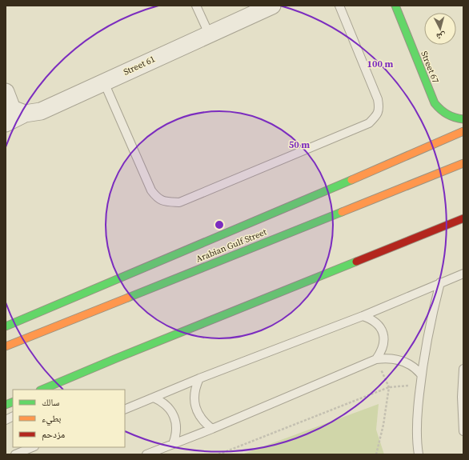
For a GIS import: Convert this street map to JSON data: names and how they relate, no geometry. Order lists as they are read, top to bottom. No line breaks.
{"streets":{"main road":["Street 67","Arabian Gulf Street"],"street":["Street 61"]},"legend":["سالك","بطيء","مزدحم"],"north":"bottom","rings":["100 m","50 m"]}
